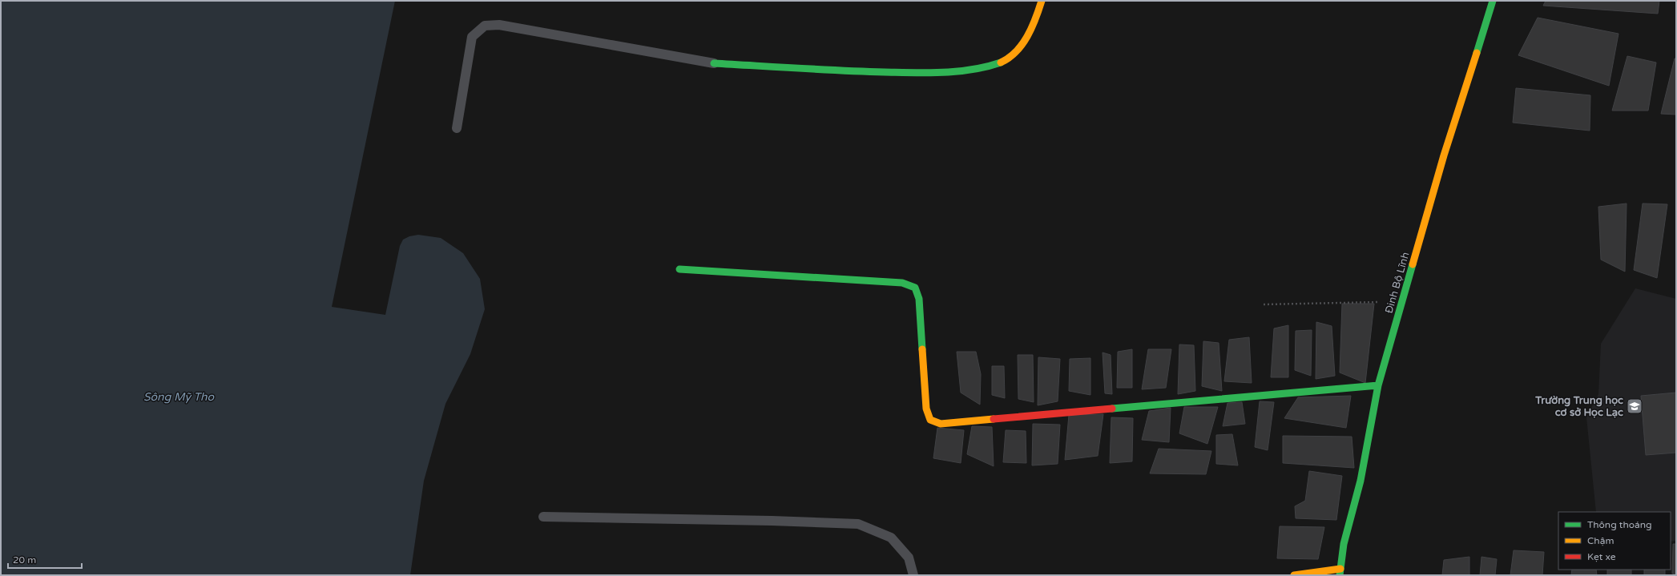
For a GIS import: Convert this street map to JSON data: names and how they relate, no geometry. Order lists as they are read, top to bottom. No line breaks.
{"streets":{"street":["Đinh Bộ Lĩnh"]},"water":["Sông Mỹ Tho"],"places":{"school or university":["Trường Trung học cơ sở Học Lạc"]},"legend":["Thông thoáng","Chậm","Kẹt xe"],"scale_bar":"20 m"}
